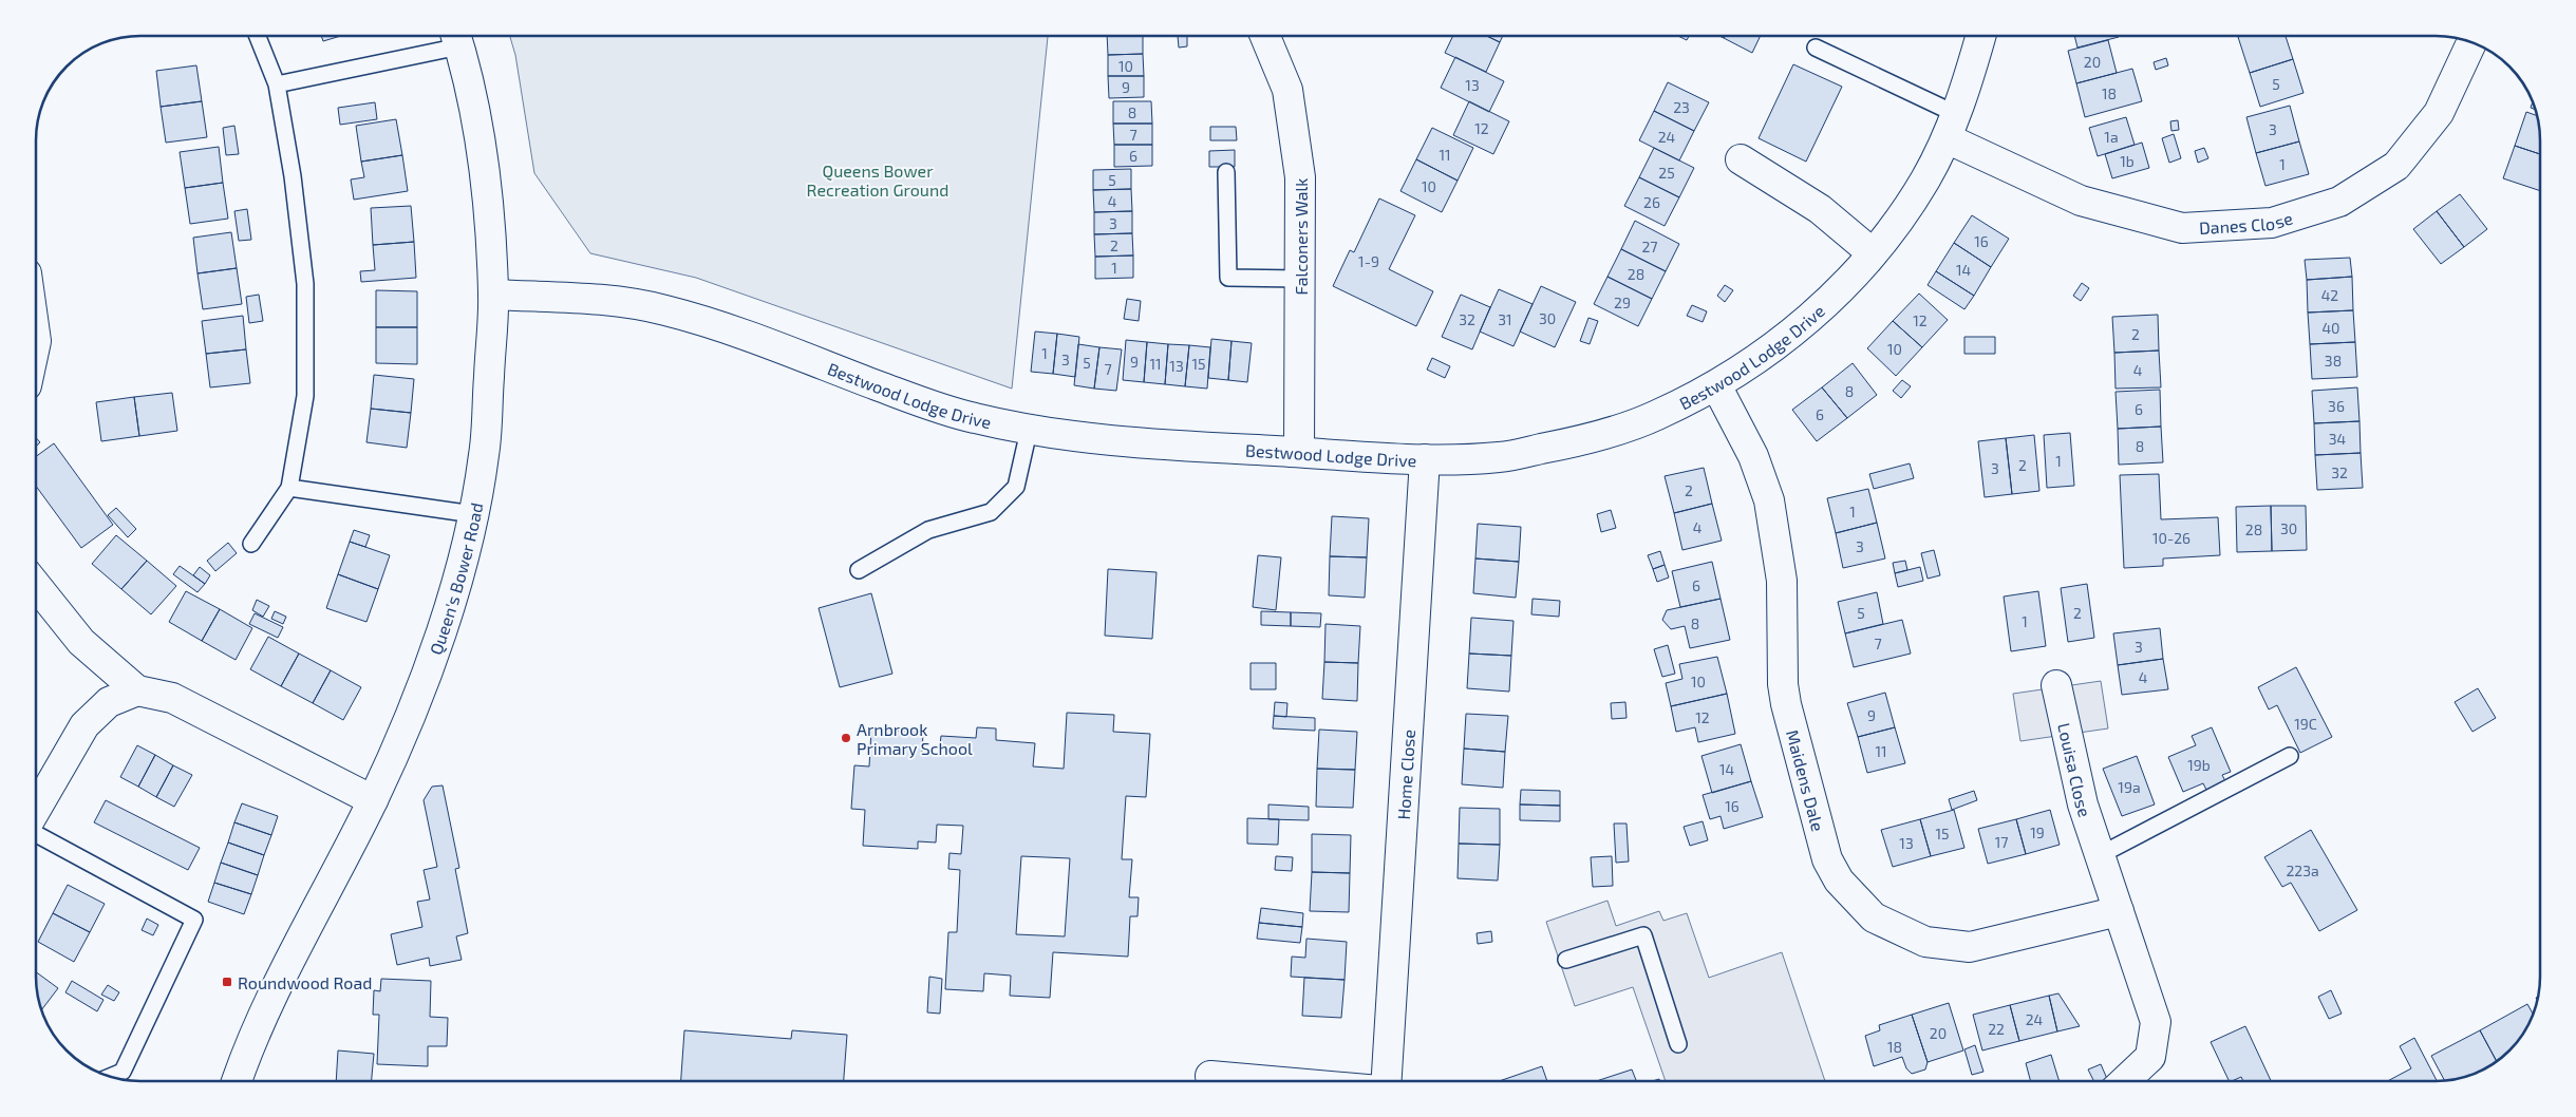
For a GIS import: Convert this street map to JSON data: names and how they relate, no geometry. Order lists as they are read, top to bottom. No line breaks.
{"streets":{"street":["Danes Close","Falconers Walk","Bestwood Lodge Drive","Queen's Bower Road","Louisa Close","Home Close","Maidens Dale"]},"crossings":[["Danes Close","Bestwood Lodge Drive"],["Falconers Walk","Bestwood Lodge Drive"],["Bestwood Lodge Drive","Queen's Bower Road"],["Bestwood Lodge Drive","Home Close"],["Bestwood Lodge Drive","Maidens Dale"]],"parks":["Queens Bower Recreation Ground"],"places":{"other":["Arnbrook Primary School"],"transit":["Roundwood Road"]},"house_numbers":["20","10","5","13","9","18","23","8","12","3","7","24","1a","11","6","1b","1","25","5","10","4","26","3","16","2","27","1-9","1","14","28","42","29","30","32","31","12","40","2","10","1","3","38","9","5","11","15","13","7","4","8","36","6","6","34","8","1","2","3","32","2","1","4","30","28","10-26","3","6","5","2","1","8","7","3","4","10","9","12","19C","11","19b","14","19a","16","19","15","17","13","223a","24","22","20","18"]}
